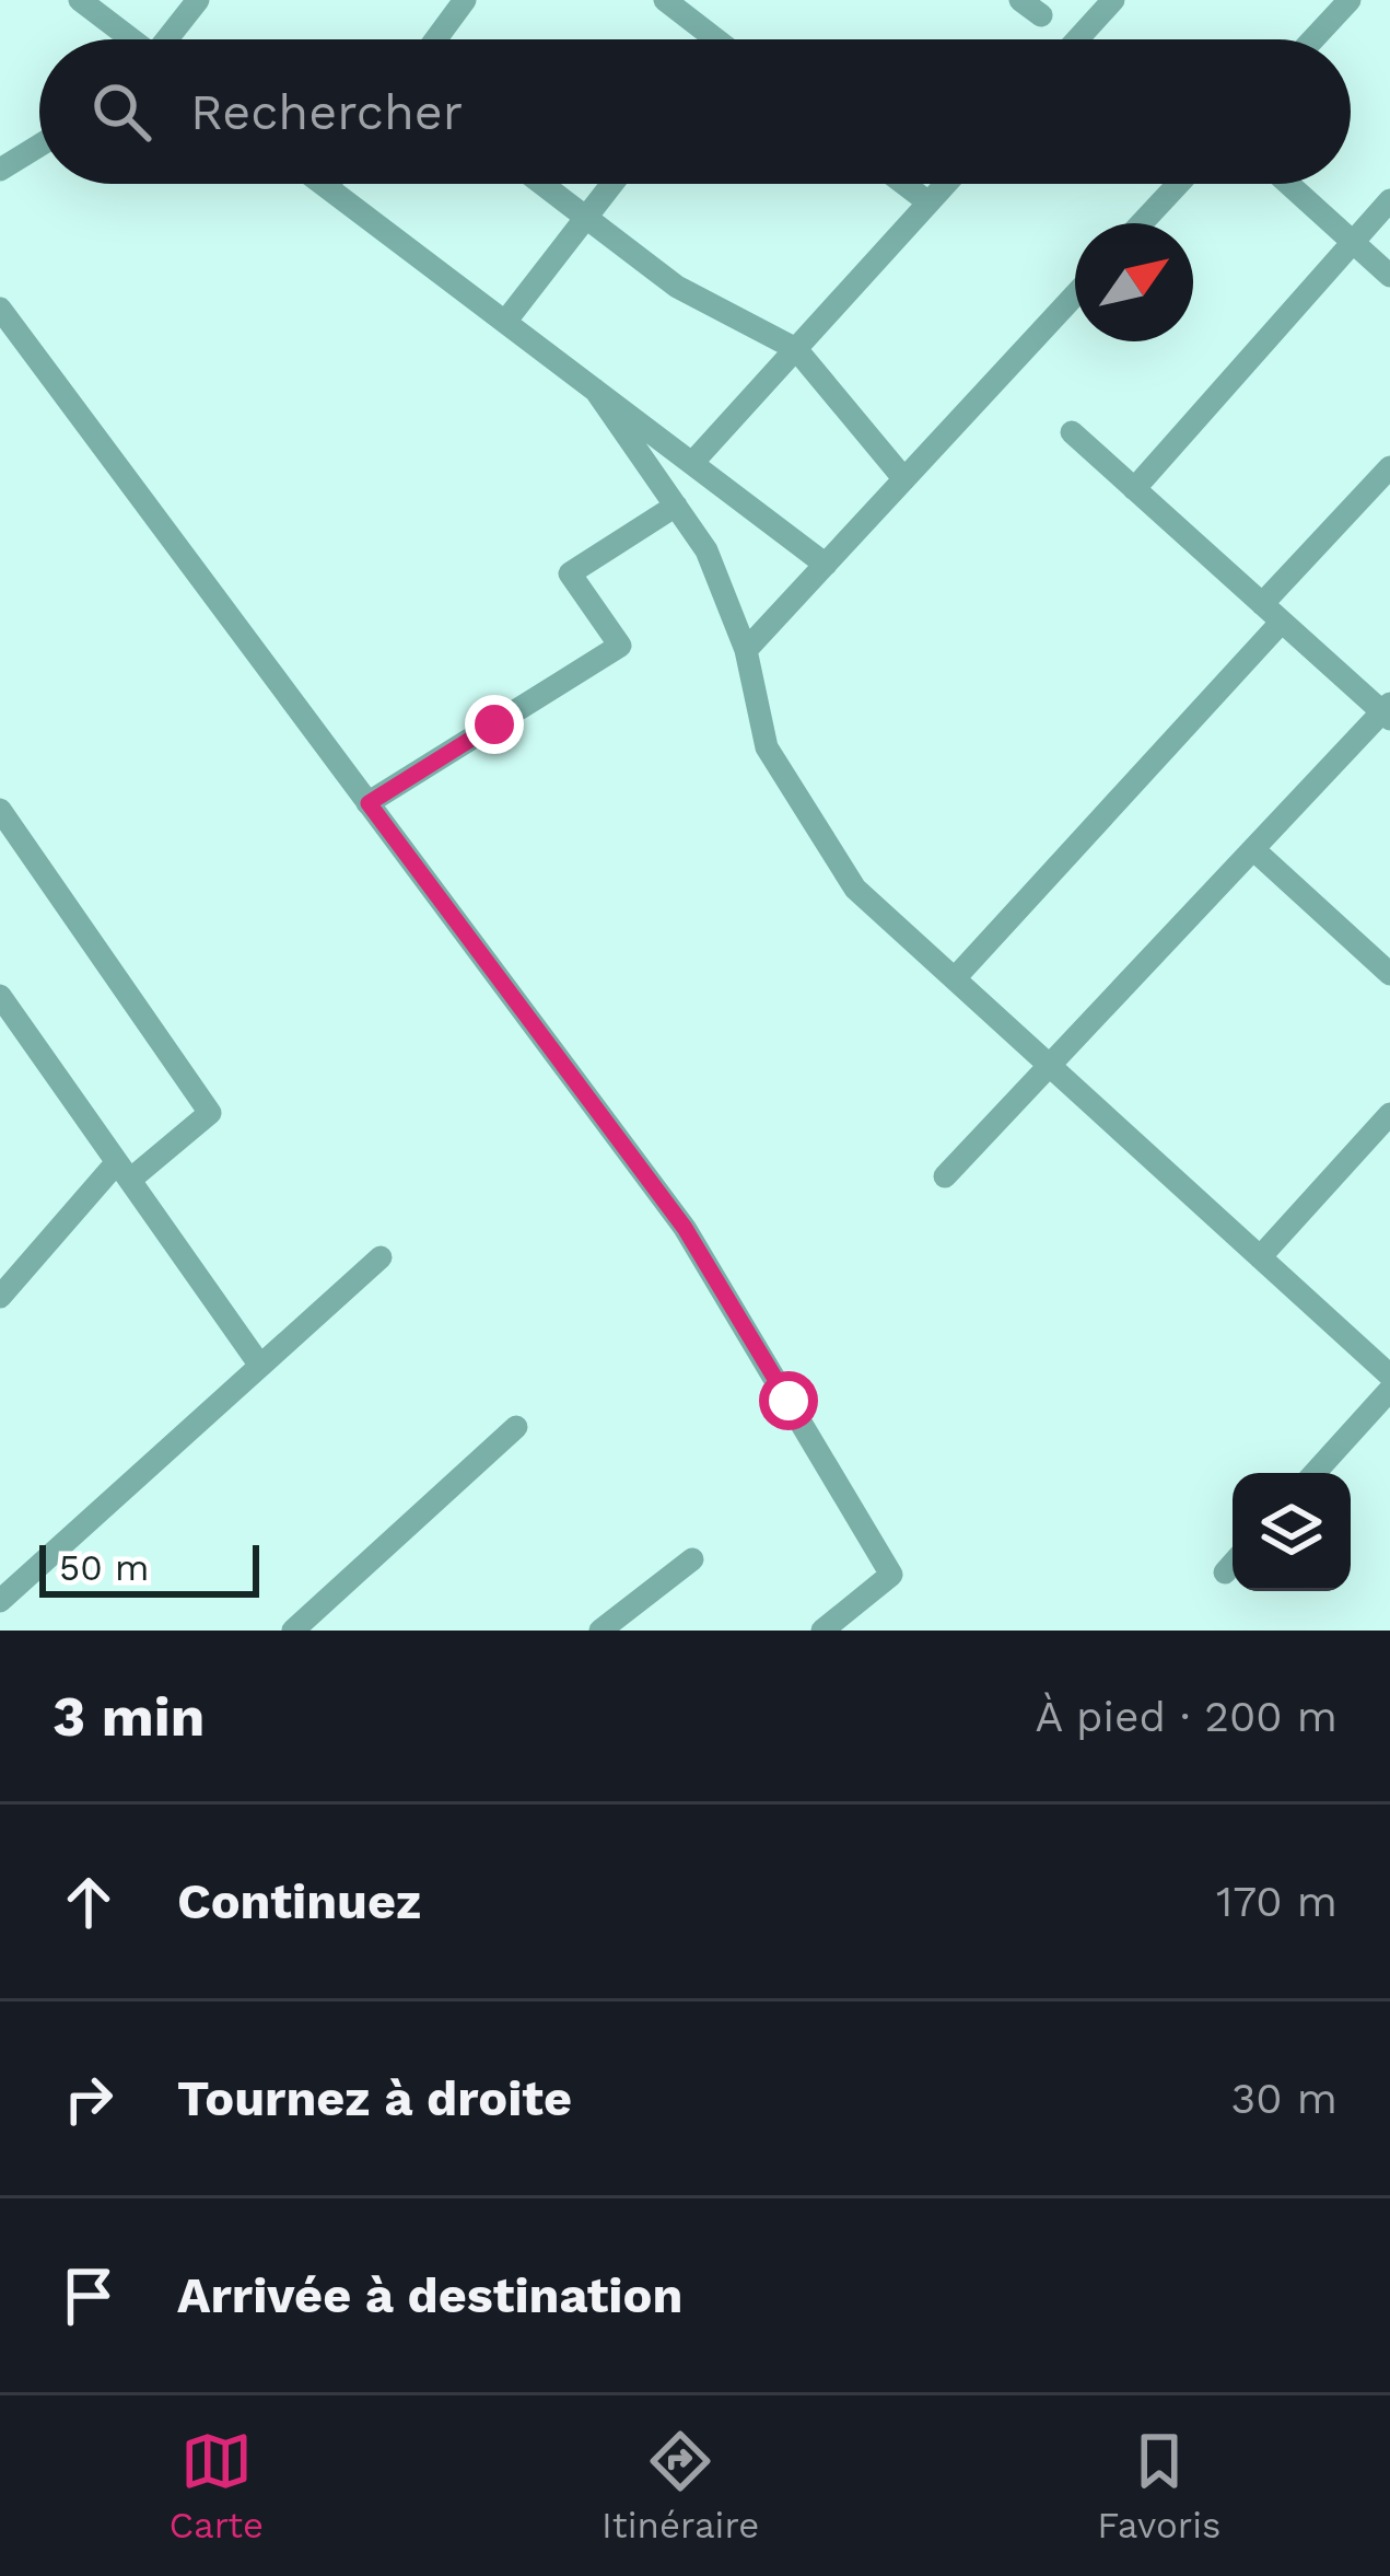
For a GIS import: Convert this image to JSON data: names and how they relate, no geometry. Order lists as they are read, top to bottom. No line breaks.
{"scale_bar":"50 m","north":"top right","page":{"search":"Rechercher","scale":"50 m","heading":["3 min","À pied · 200 m"],"list":[["Continuez","170 m"],["Tournez à droite","30 m"],"Arrivée à destination"],"nav":["Carte","Itinéraire","Favoris"]}}
